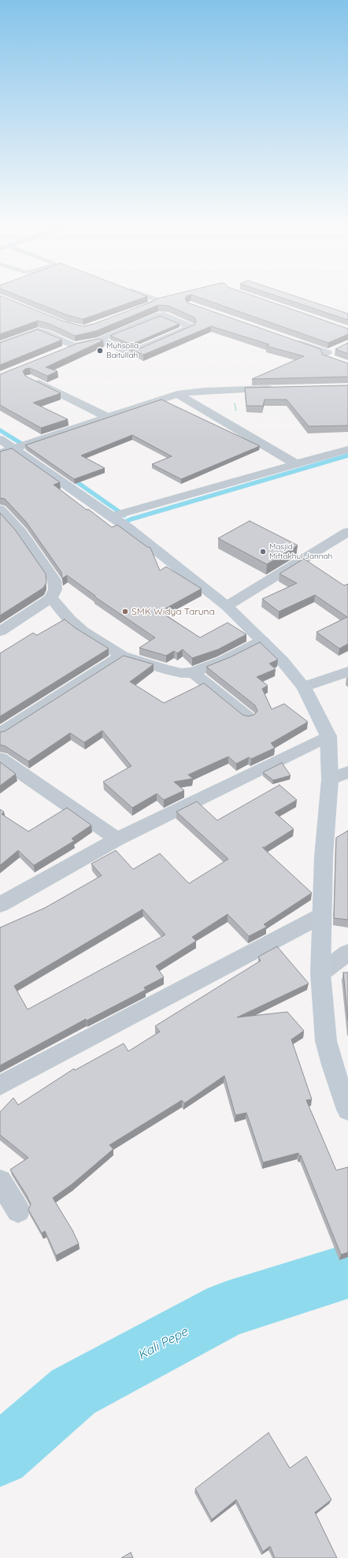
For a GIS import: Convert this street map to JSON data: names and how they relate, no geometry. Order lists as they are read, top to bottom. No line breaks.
{"water":["Kali Pepe"],"places":["Muhsolla Baitullah","Masjid Miftakhul Jannah","SMK Widya Taruna"]}
